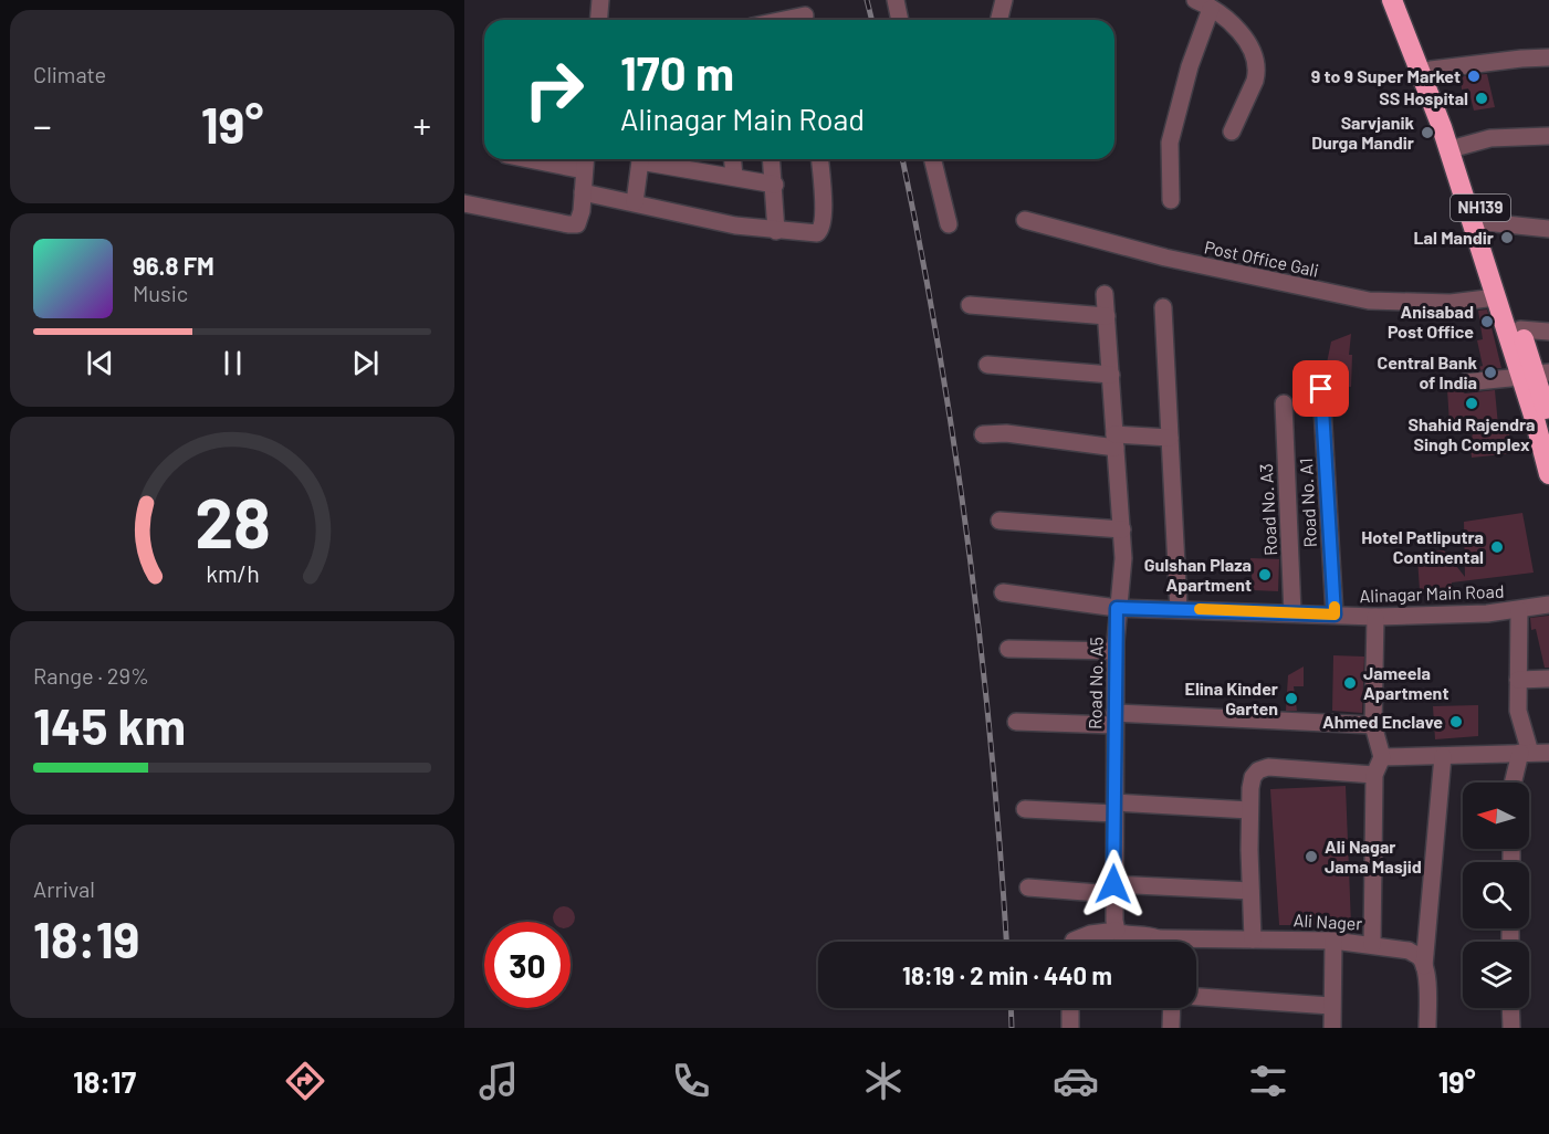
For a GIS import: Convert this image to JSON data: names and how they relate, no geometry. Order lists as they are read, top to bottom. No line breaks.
{"streets":{"highway":["NH139"],"street":["Post Office Gali","Road No. A1","Road No. A3","Alinagar Main Road","Road No. A5","Ali Nager"]},"crossings":[["NH139","Post Office Gali"],["Road No. A1","Alinagar Main Road"],["Road No. A3","Alinagar Main Road"],["Alinagar Main Road","Road No. A5"]],"places":["9 to 9 Super Market","SS Hospital","Sarvjanik Durga Mandir","Lal Mandir","Anisabad Post Office","Central Bank of India","Shahid Rajendra Singh Complex","Hotel Patliputra Continental","Gulshan Plaza Apartment","Jameela Apartment","Elina Kinder Garten","Ahmed Enclave","Ali Nagar Jama Masjid"],"north":"left","page":{"tile":["Climate",["Range · 29%","145 km"],["Arrival","18:19"]],"turn":["170 m","Alinagar Main Road"],"heat":["−","19°","+"],"song":["96.8 FM","Music"],"limit":"30","trip":"18:19 · 2 min · 440 m","tabs":["18:17","19°"],"gauge":["28","km/h"]}}
